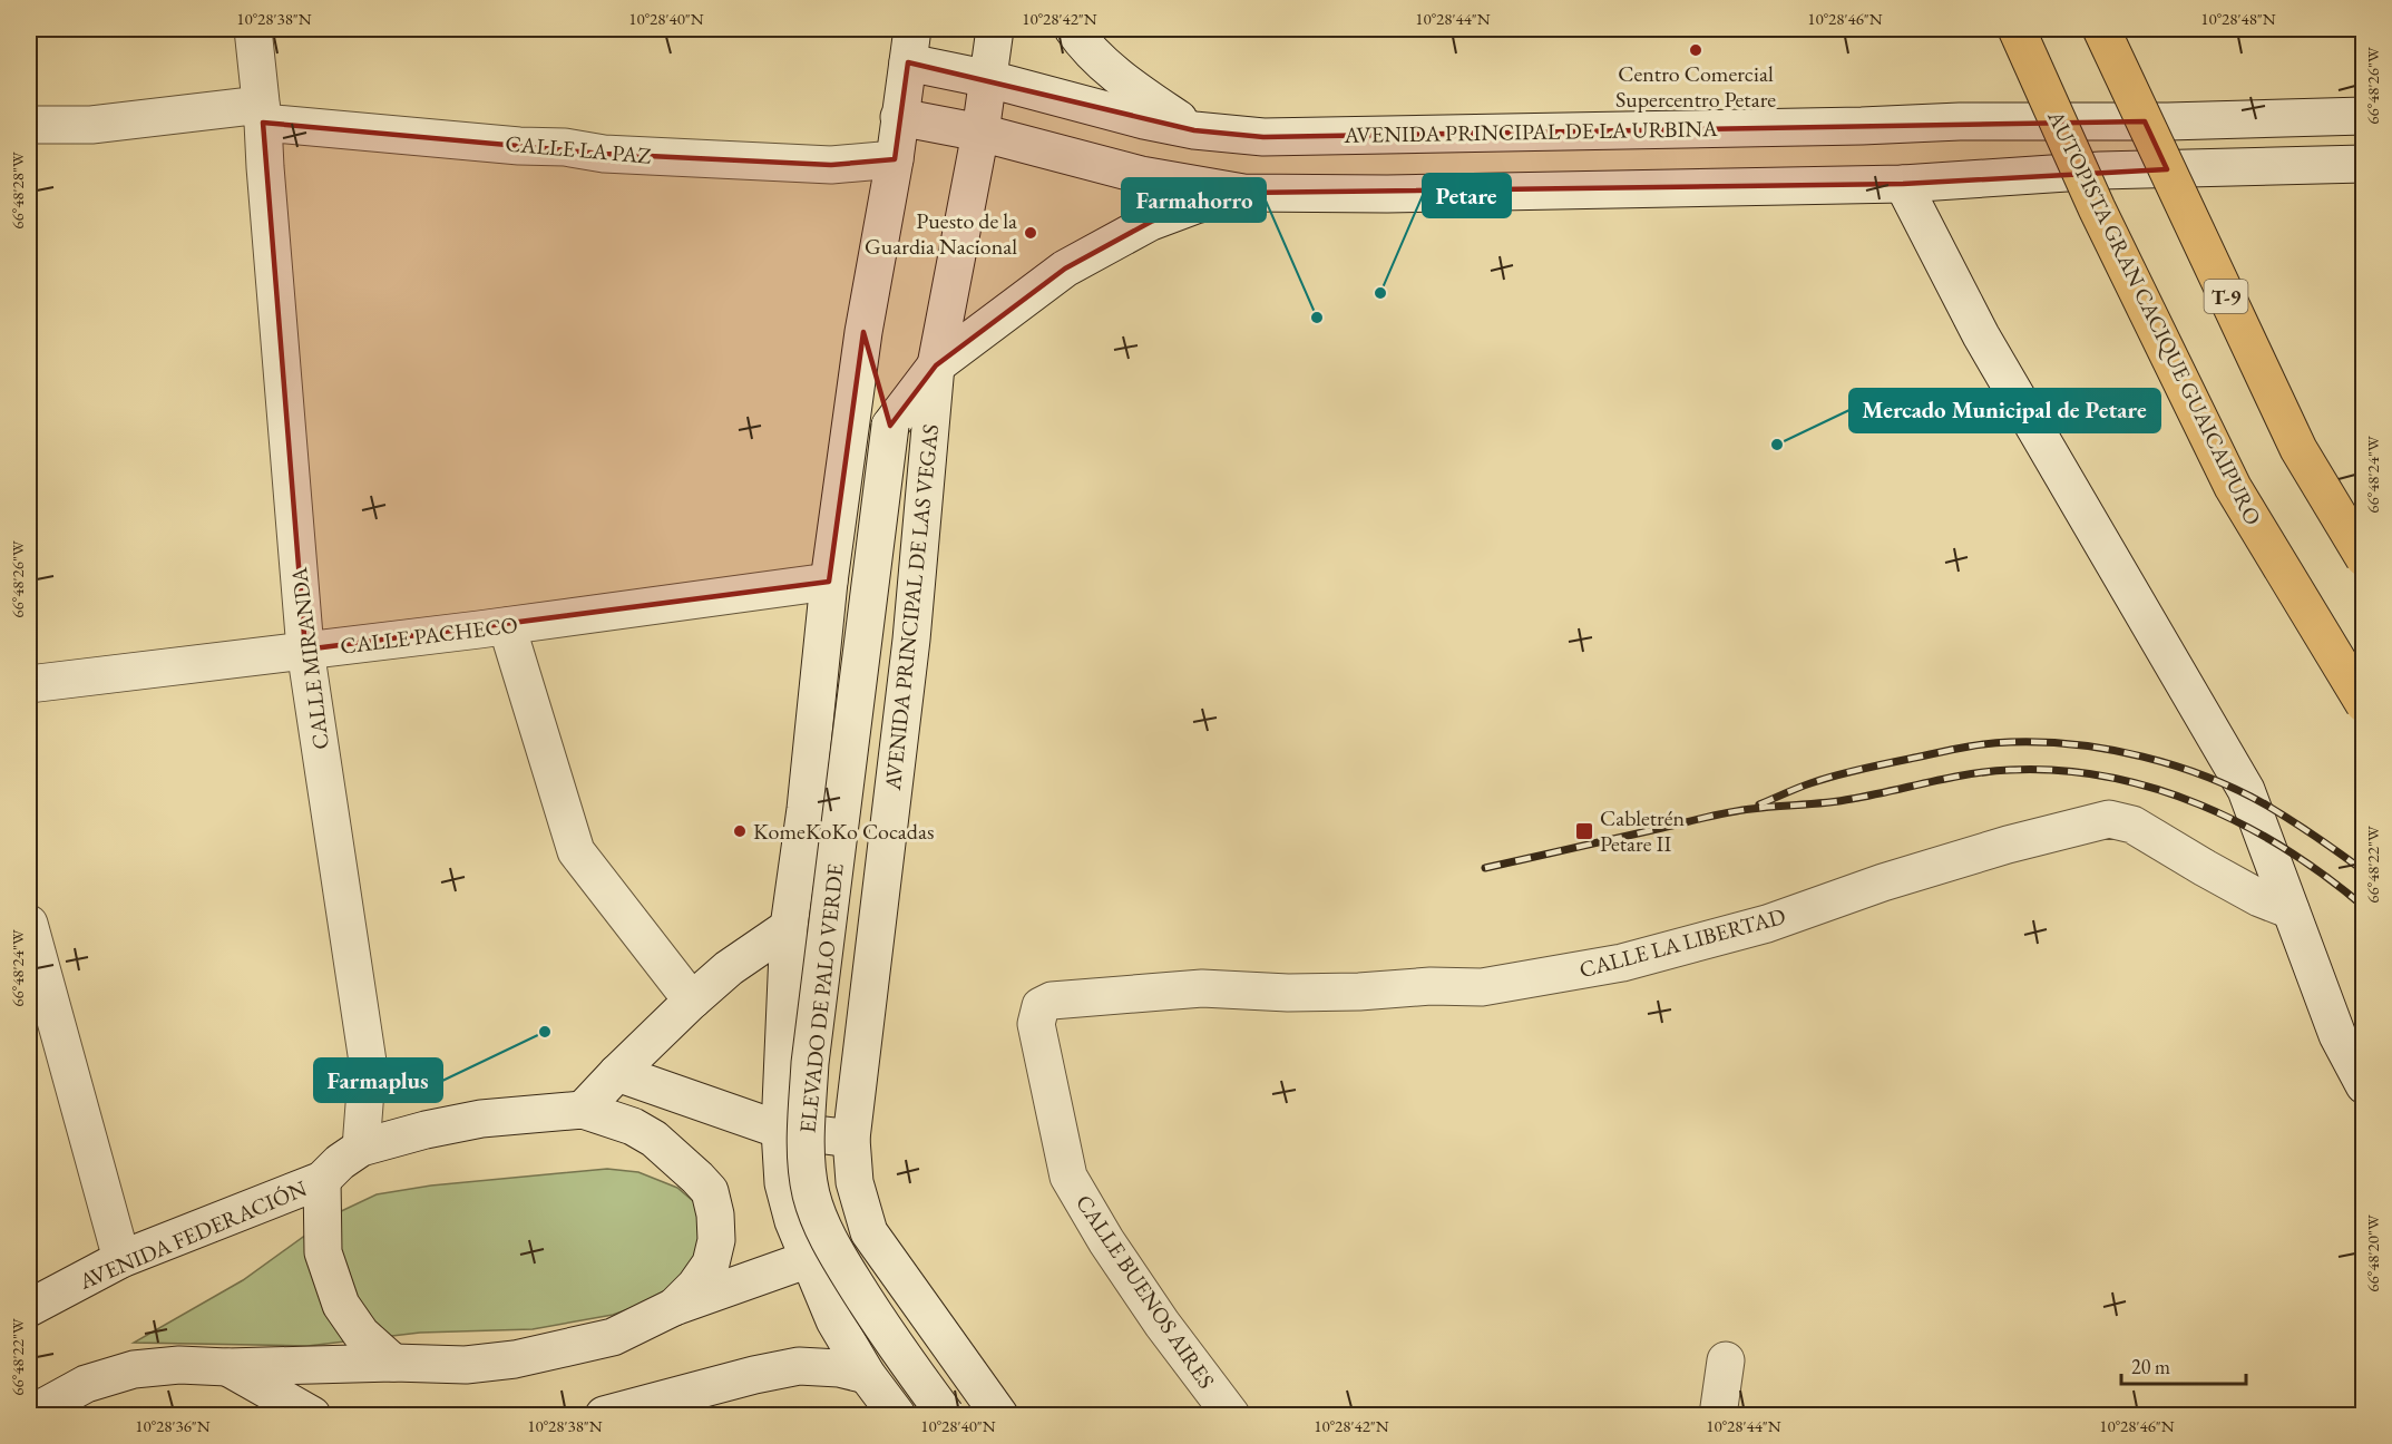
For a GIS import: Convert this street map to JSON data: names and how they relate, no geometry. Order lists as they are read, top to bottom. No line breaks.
{"streets":{"highway":["T-9","AUTOPISTA GRAN CACIQUE GUAICAIPURO"],"street":["AVENIDA PRINCIPAL DE LA URBINA","CALLE LA PAZ","AVENIDA PRINCIPAL DE LAS VEGAS","CALLE PACHECO","CALLE MIRANDA","CALLE LA LIBERTAD","ELEVADO DE PALO VERDE","AVENIDA FEDERACIÓN","CALLE BUENOS AIRES"]},"crossings":[["AVENIDA PRINCIPAL DE LA URBINA","AVENIDA PRINCIPAL DE LAS VEGAS"],["CALLE LA PAZ","CALLE MIRANDA"],["CALLE PACHECO","CALLE MIRANDA"],["CALLE LA LIBERTAD","CALLE BUENOS AIRES"]],"places":{"other":["Centro Comercial Supercentro Petare","Puesto de la Guardia Nacional","Petare","Farmahorro","Mercado Municipal de Petare","KomeKoKo Cocadas","Farmaplus"],"transit":["Cabletrén Petare II"]},"scale_bar":"20 m","coordinates":["10°28'38\"N","10°28'40\"N","10°28'42\"N","10°28'44\"N","10°28'46\"N","10°28'48\"N","66°48'26\"W","66°48'28\"W","66°48'24\"W","66°48'22\"W","66°48'20\"W","10°28'36\"N"]}
